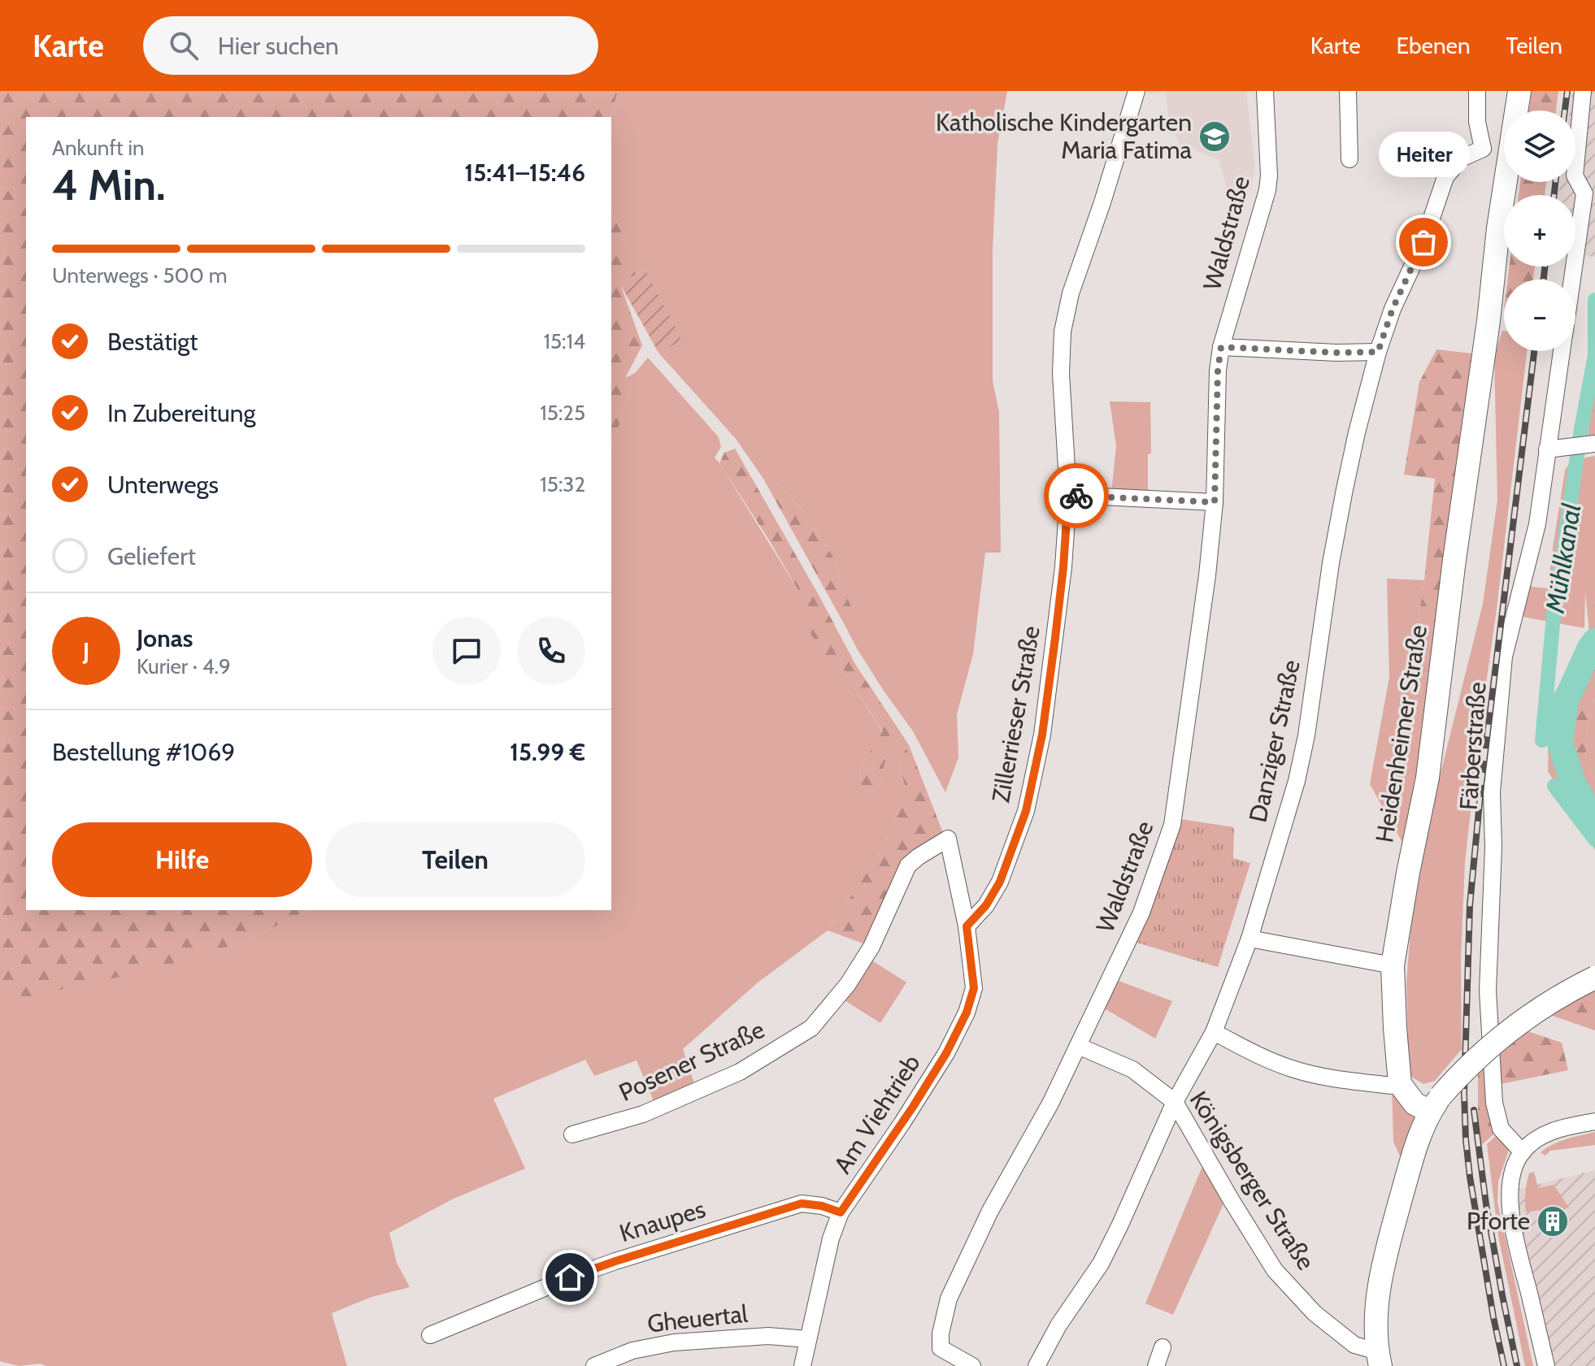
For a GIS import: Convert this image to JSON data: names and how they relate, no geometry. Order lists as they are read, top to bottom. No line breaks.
{"streets":{"street":["Waldstraße","Zillerrieser Straße","Heidenheimer Straße","Danziger Straße","Färberstraße","Posener Straße","Am Viehtrieb","Königsberger Straße","Knaupes","Gheuertal"]},"crossings":[["Waldstraße","Königsberger Straße"],["Zillerrieser Straße","Posener Straße"],["Zillerrieser Straße","Am Viehtrieb"],["Danziger Straße","Königsberger Straße"],["Posener Straße","Am Viehtrieb"],["Am Viehtrieb","Knaupes"],["Am Viehtrieb","Gheuertal"]],"water":["Mühlkanal"],"places":{"school or university":["Katholische Kindergarten Maria Fatima"],"other":["Heiter"],"building":["Pforte"]},"page":{"header":"Karte","search":"Hier suchen","nav":["Karte","Ebenen","Teilen"],"map_buttons":["+","−"],"heading":["4 Min.","Ankunft in","15:41–15:46"],"panel":["Jonas","Kurier · 4.9","Bestellung #1069","15.99 €"],"bubble":"Heiter","bar":"Unterwegs · 500 m","list":[["Bestätigt","15:14"],["In Zubereitung","15:25"],["Unterwegs","15:32"],"Geliefert"],"round":"J","buttons":["Hilfe","Teilen"]}}
